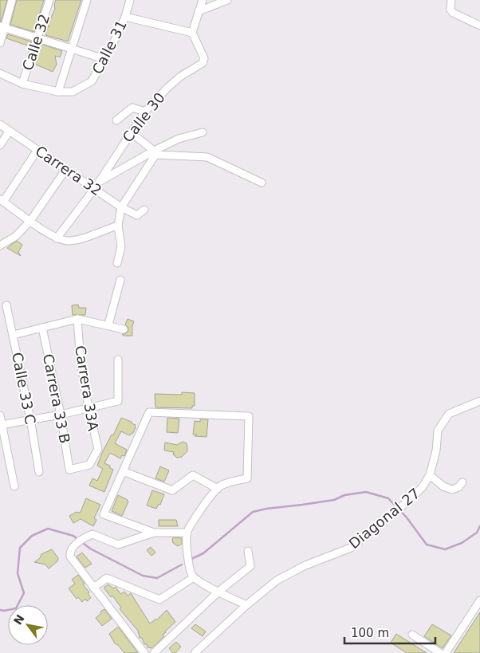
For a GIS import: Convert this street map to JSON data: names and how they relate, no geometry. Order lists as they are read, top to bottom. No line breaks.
{"streets":{"street":["Calle 32","Calle 31","Calle 30","Carrera 32","Calle 33 C","Carrera 33A","Carrera 33 B","Diagonal 27"]},"crossings":[["Calle 30","Carrera 32"],["Carrera 33A","Carrera 33 B"]],"scale_bar":"100 m","north":"top left"}
